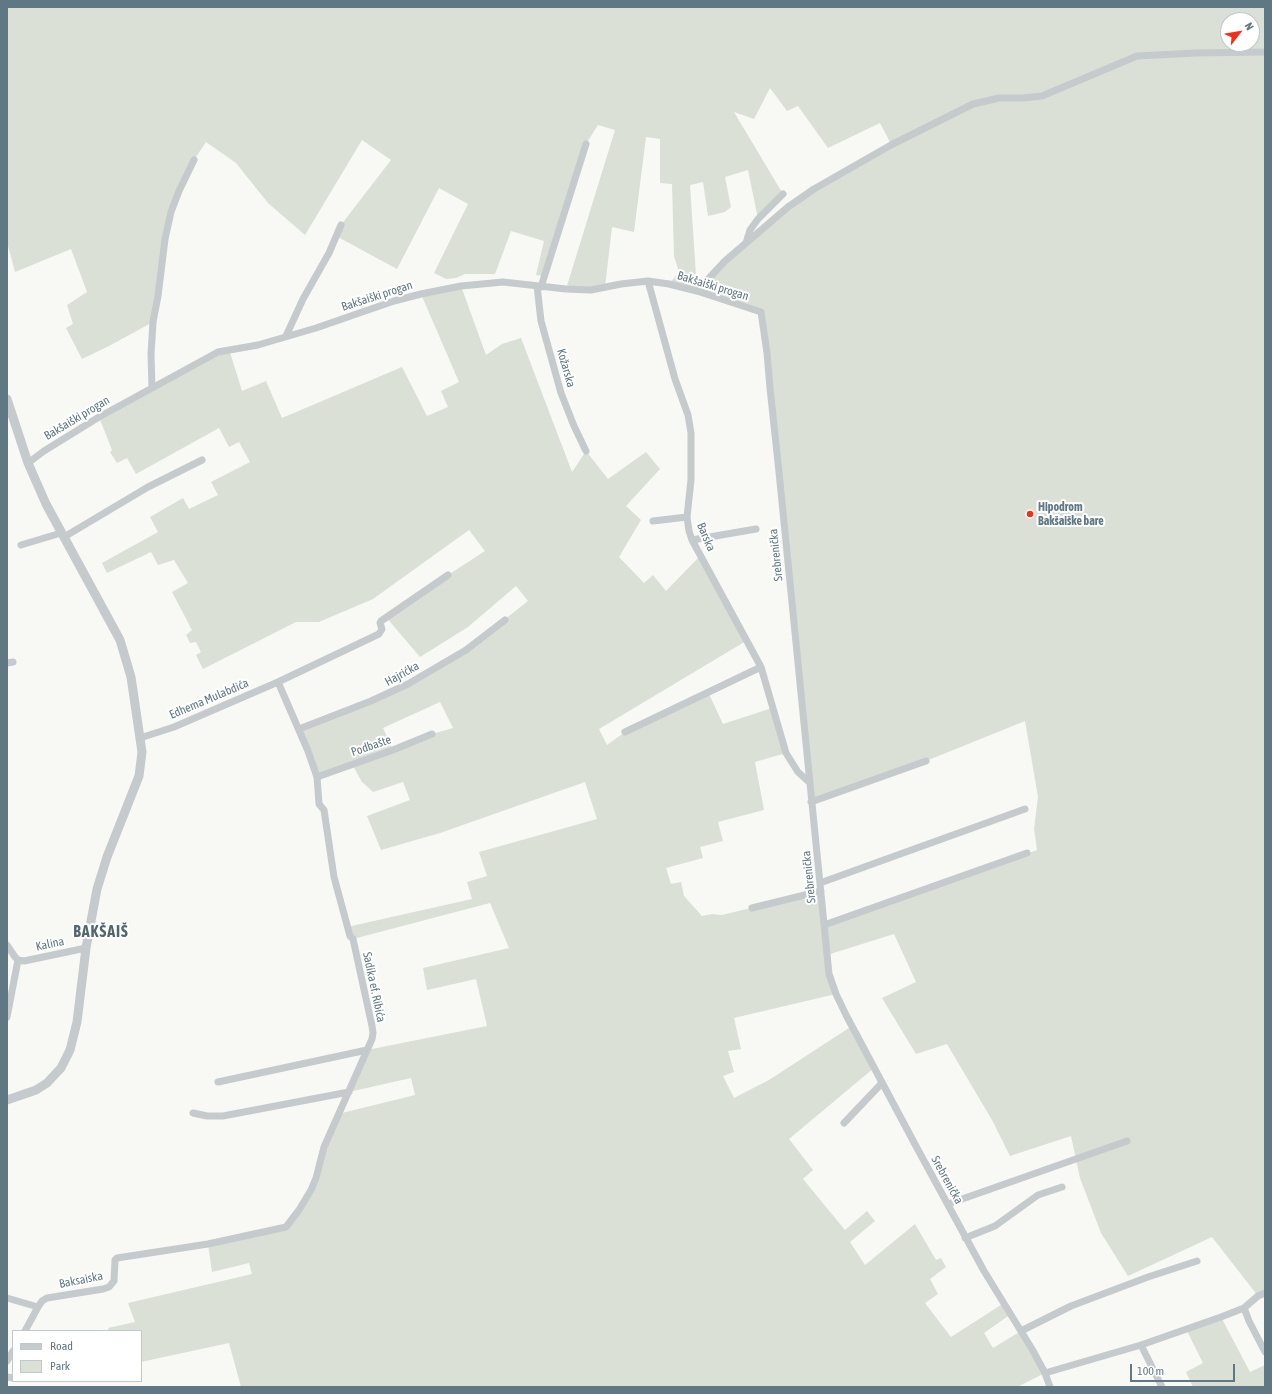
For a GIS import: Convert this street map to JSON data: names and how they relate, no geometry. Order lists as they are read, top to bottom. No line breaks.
{"streets":{"street":["Bakšaiški progan","Kožarska","Barska","Srebrenička","Hajrićka","Edhema Mulabdića","Podbašte","Kalina","Sadika ef. Ribića","Baksaiska"]},"crossings":[["Bakšaiški progan","Kožarska"],["Bakšaiški progan","Barska"],["Bakšaiški progan","Srebrenička"],["Barska","Srebrenička"],["Hajrićka","Sadika ef. Ribića"],["Edhema Mulabdića","Sadika ef. Ribića"],["Podbašte","Sadika ef. Ribića"],["Sadika ef. Ribića","Baksaiska"]],"districts":["BAKŠAIŠ"],"places":["Hipodrom Bakšaiške bare"],"legend":["Road","Park"],"scale_bar":"100 m","north":"top right"}
